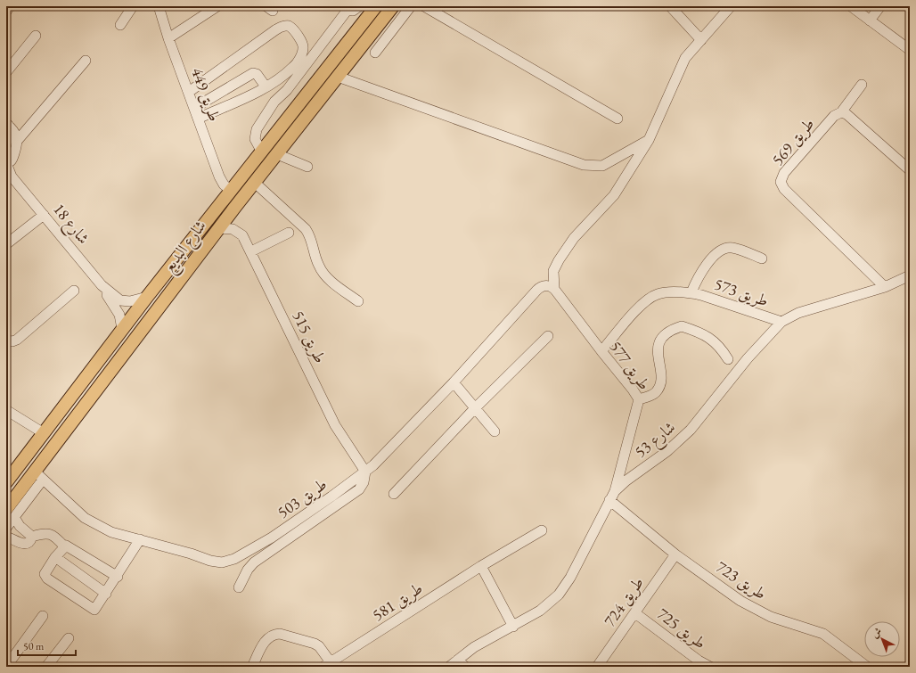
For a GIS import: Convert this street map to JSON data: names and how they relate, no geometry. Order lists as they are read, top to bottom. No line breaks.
{"streets":{"main road":["شارع البديع"],"street":["طريق 449","طريق 569","شارع 18","طريق 573","طريق 515","طريق 577","شارع 53","طريق 503","طريق 723","طريق 581","طريق 724","طريق 725"]},"crossings":[["طريق 449","شارع البديع"],["طريق 569","شارع 53"],["شارع 18","شارع البديع"],["شارع البديع","طريق 515"],["شارع البديع","طريق 503"],["طريق 573","طريق 577"],["طريق 573","شارع 53"],["طريق 515","طريق 503"],["طريق 577","شارع 53"],["طريق 577","طريق 503"],["طريق 577","طريق 723"],["شارع 53","طريق 723"],["طريق 723","طريق 724"],["طريق 724","طريق 725"]],"scale_bar":"50 m","north":"top left"}
